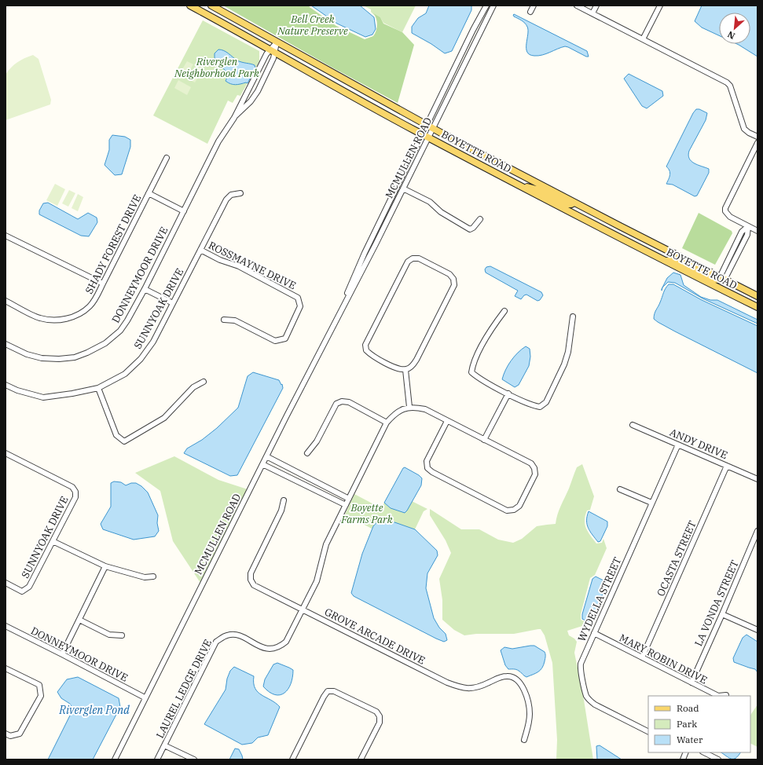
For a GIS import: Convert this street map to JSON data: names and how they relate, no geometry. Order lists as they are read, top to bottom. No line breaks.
{"streets":{"main road":["BOYETTE ROAD"],"street":["MCMULLEN ROAD","SHADY FOREST DRIVE","ROSSMAYNE DRIVE","DONNEYMOOR DRIVE","SUNNYOAK DRIVE","ANDY DRIVE","OCASTA STREET","WYDELLA STREET","LA VONDA STREET","GROVE ARCADE DRIVE","MARY ROBIN DRIVE","LAUREL LEDGE DRIVE"]},"crossings":[["BOYETTE ROAD","MCMULLEN ROAD"],["BOYETTE ROAD","DONNEYMOOR DRIVE"],["MCMULLEN ROAD","DONNEYMOOR DRIVE"],["ROSSMAYNE DRIVE","SUNNYOAK DRIVE"],["ANDY DRIVE","OCASTA STREET"],["ANDY DRIVE","WYDELLA STREET"],["OCASTA STREET","MARY ROBIN DRIVE"],["WYDELLA STREET","MARY ROBIN DRIVE"],["LA VONDA STREET","MARY ROBIN DRIVE"],["GROVE ARCADE DRIVE","LAUREL LEDGE DRIVE"]],"water":["Riverglen Pond"],"parks":["Bell Creek Nature Preserve","Riverglen Neighborhood Park","Boyette Farms Park"],"legend":["Road","Park","Water"],"north":"bottom left"}
